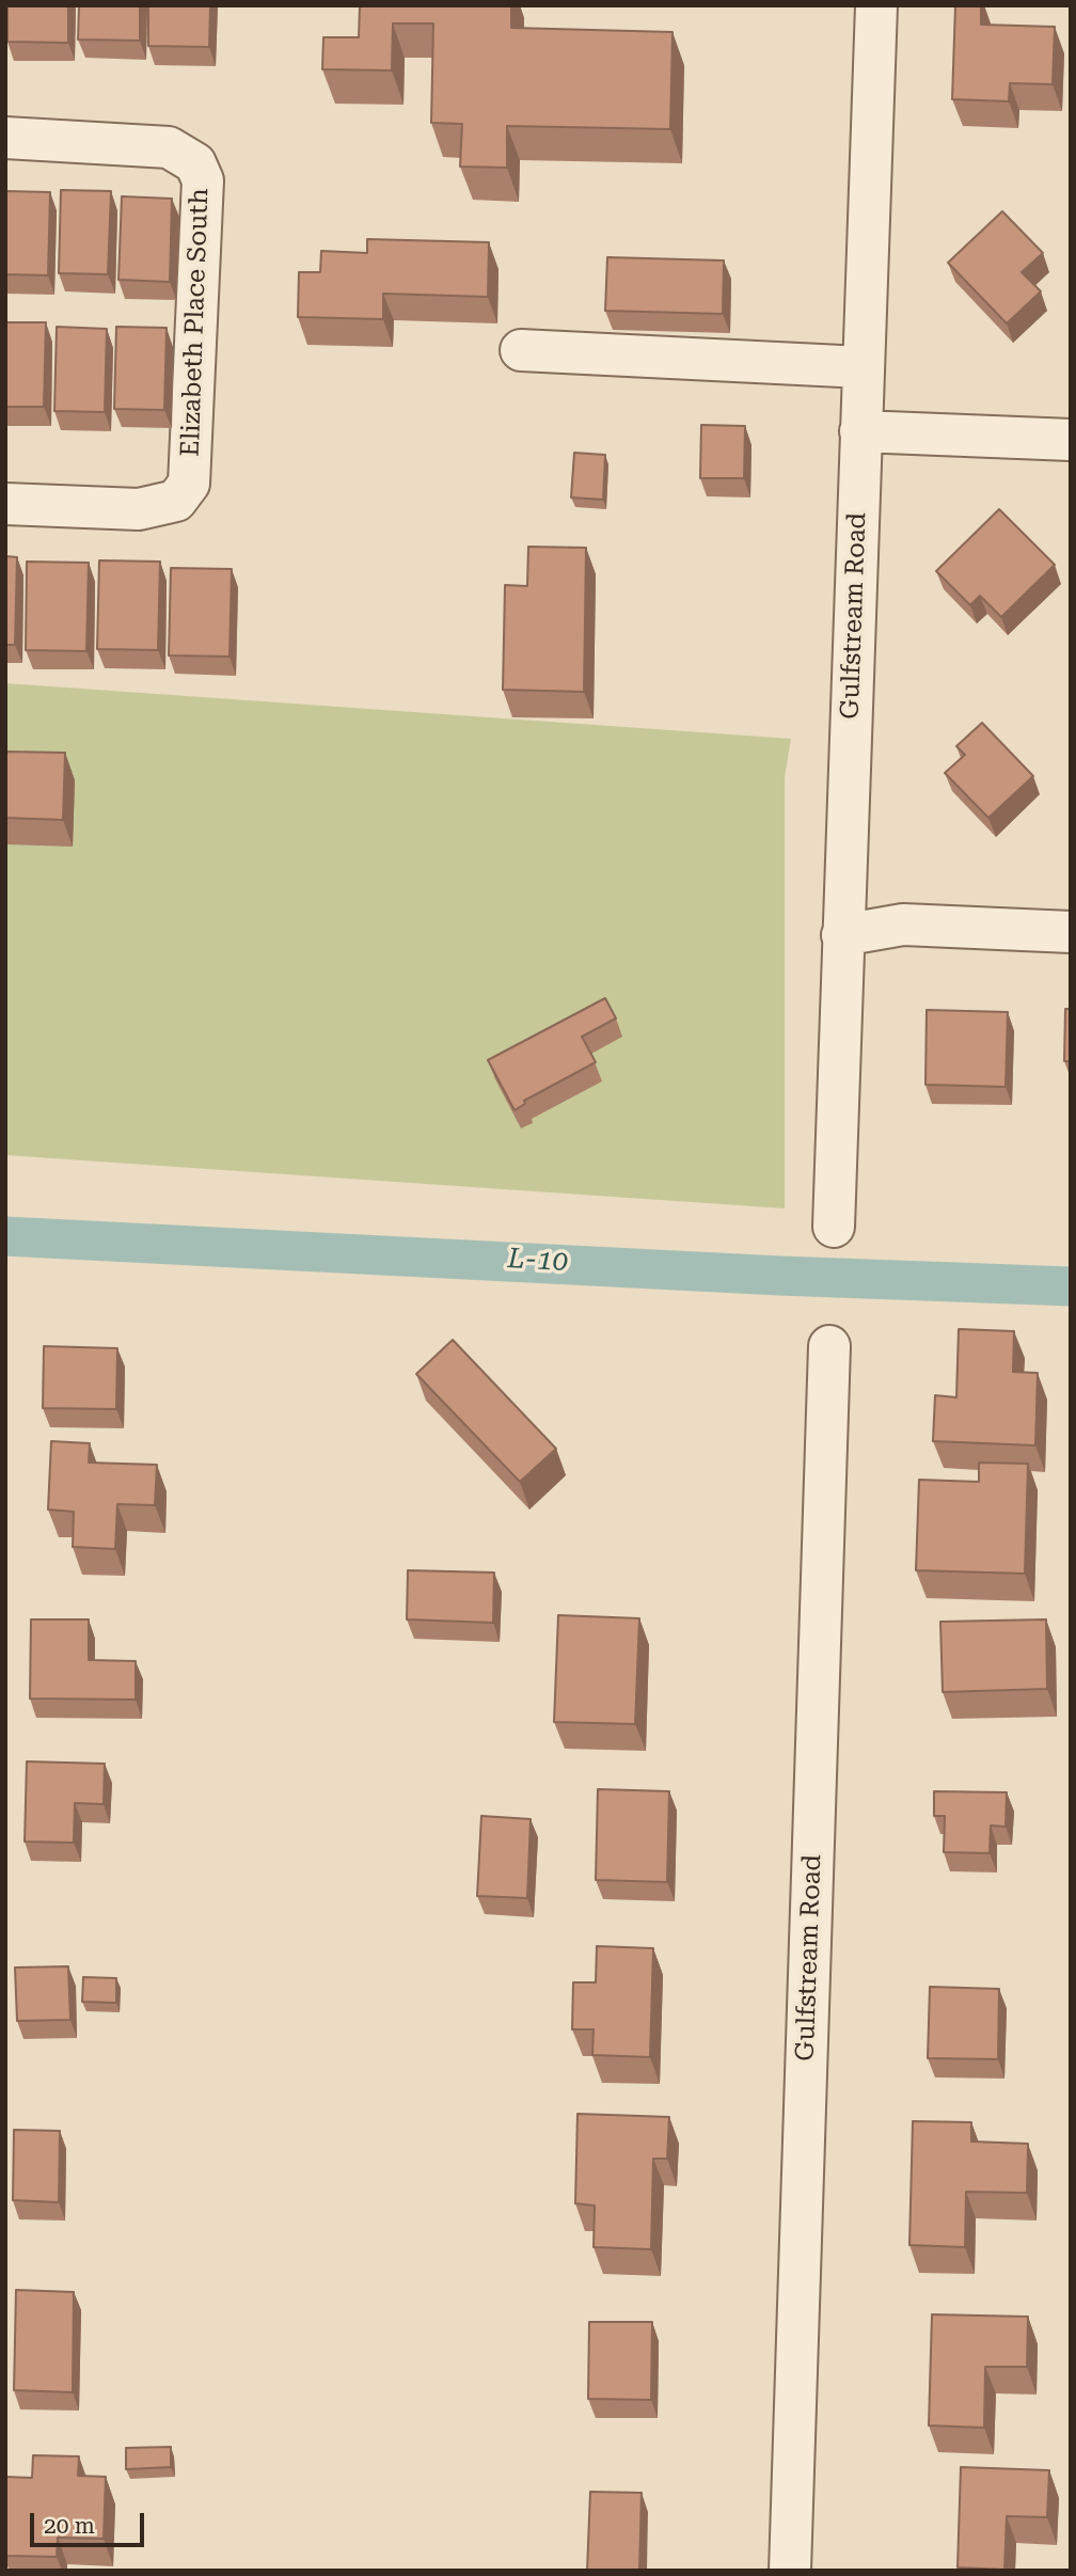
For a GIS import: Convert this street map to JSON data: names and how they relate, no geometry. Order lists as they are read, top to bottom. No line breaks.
{"streets":{"street":["Elizabeth Place South","Gulfstream Road"]},"water":["L-10"],"scale_bar":"20 m"}
